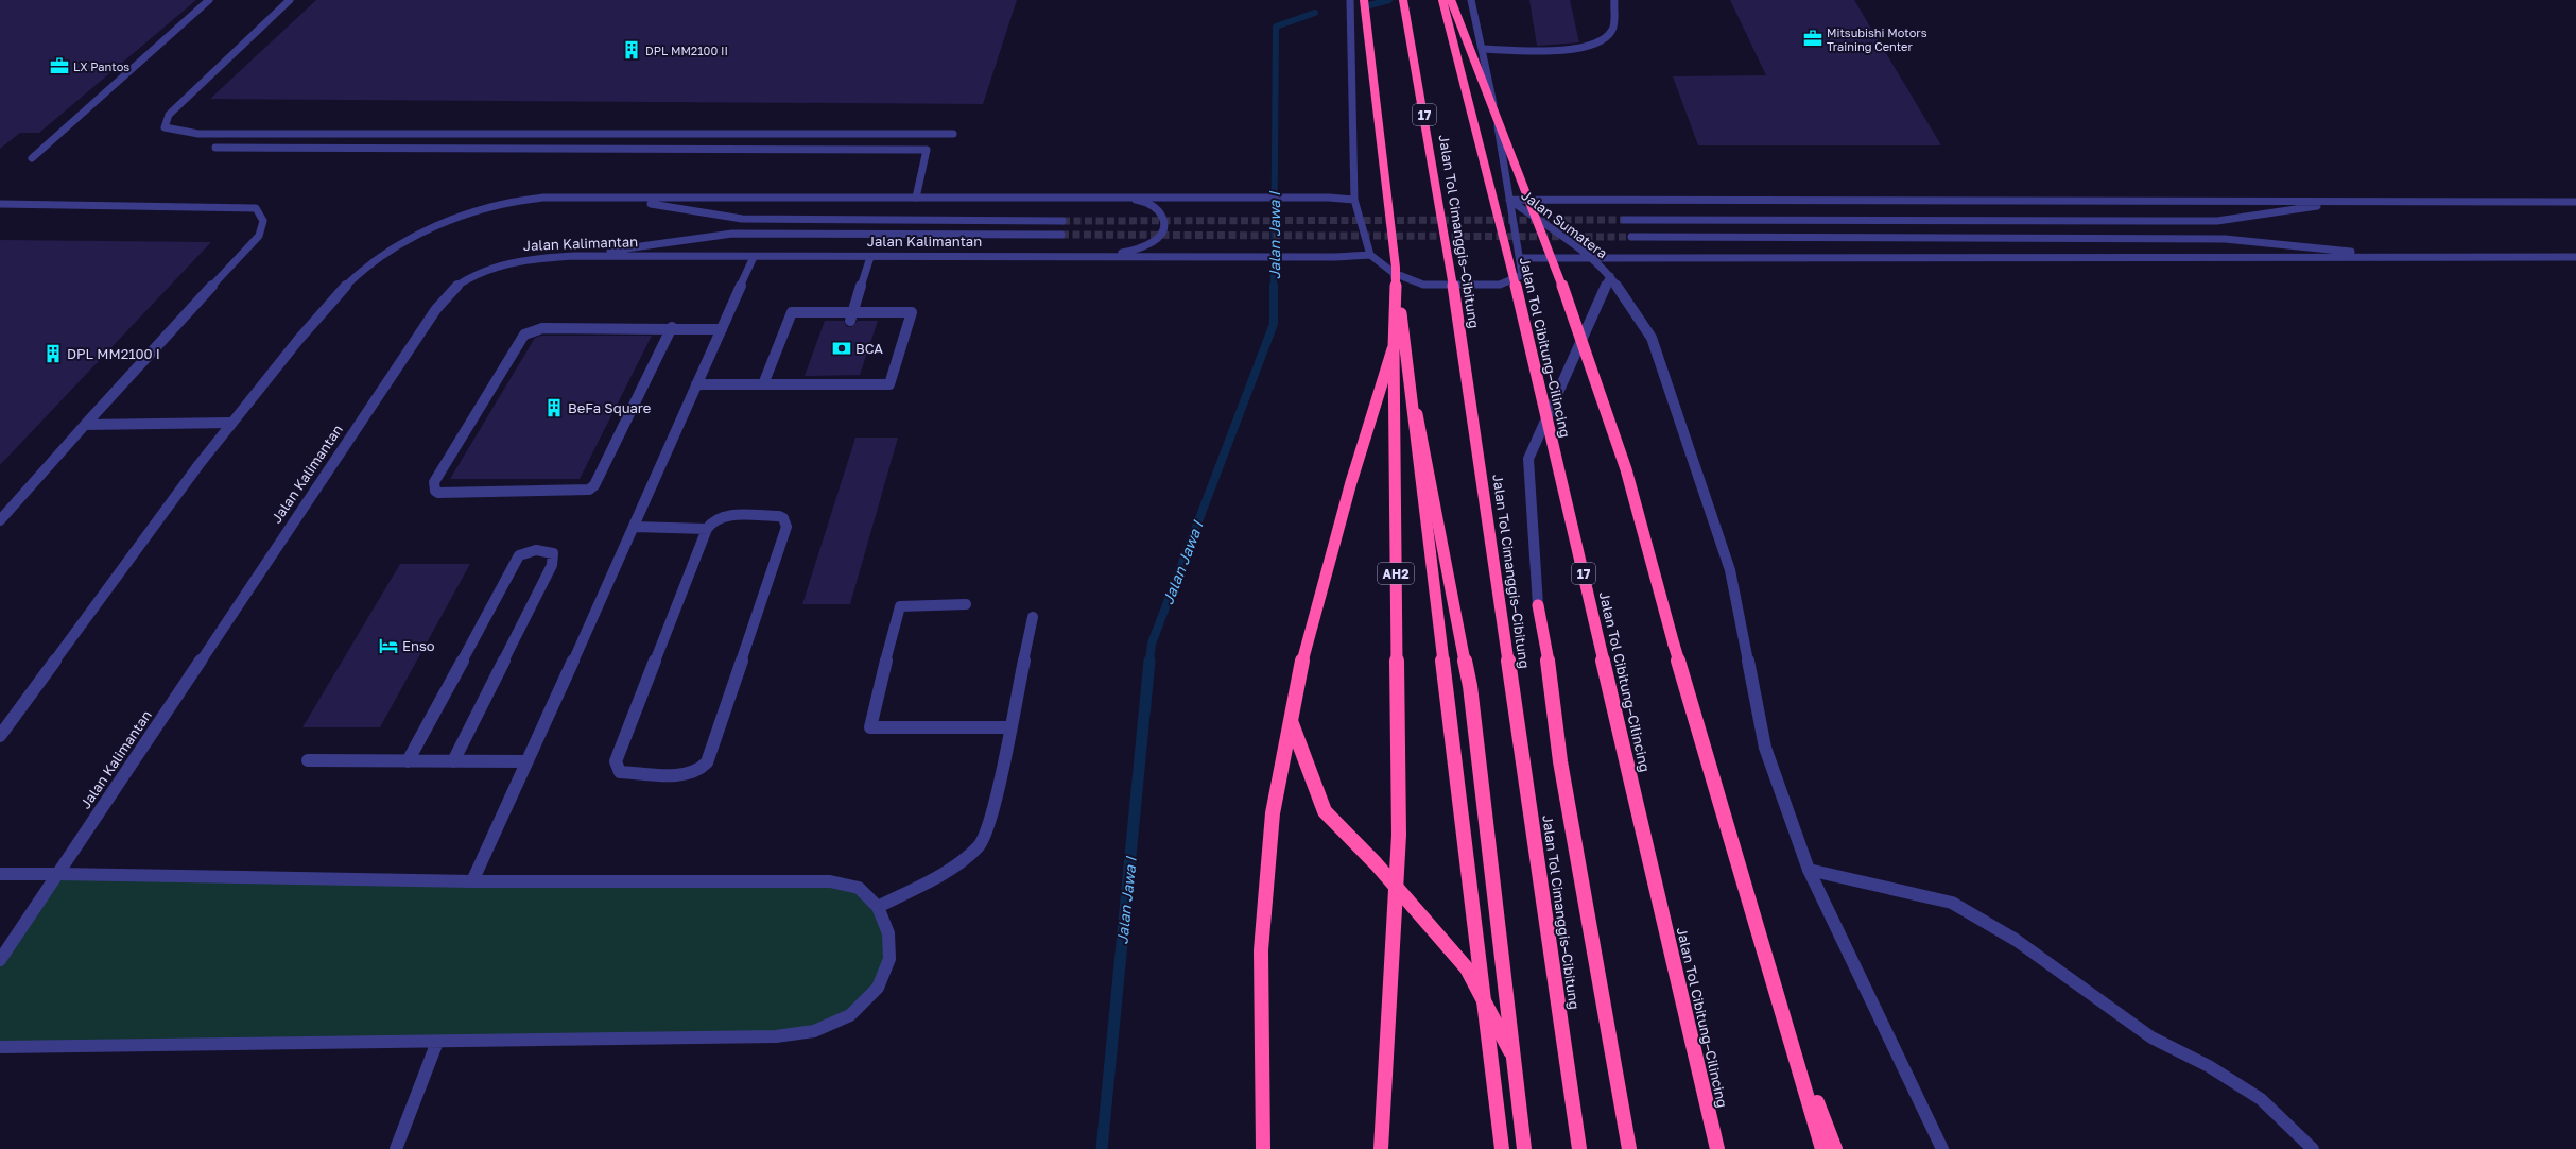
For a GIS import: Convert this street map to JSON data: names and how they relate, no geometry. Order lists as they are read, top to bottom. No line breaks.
{"streets":{"highway":["17","Jalan Tol Cimanggis–Cibitung","Jalan Tol Cibitung–Cilincing","AH2"],"street":["Jalan Sumatera","Jalan Kalimantan"]},"water":["Jalan Jawa I"],"places":{"office":["Mitsubishi Motors Training Center","LX Pantos"],"building":["DPL MM2100 II","DPL MM2100 I","BeFa Square"],"bank":["BCA"],"hotel":["Enso"]}}
